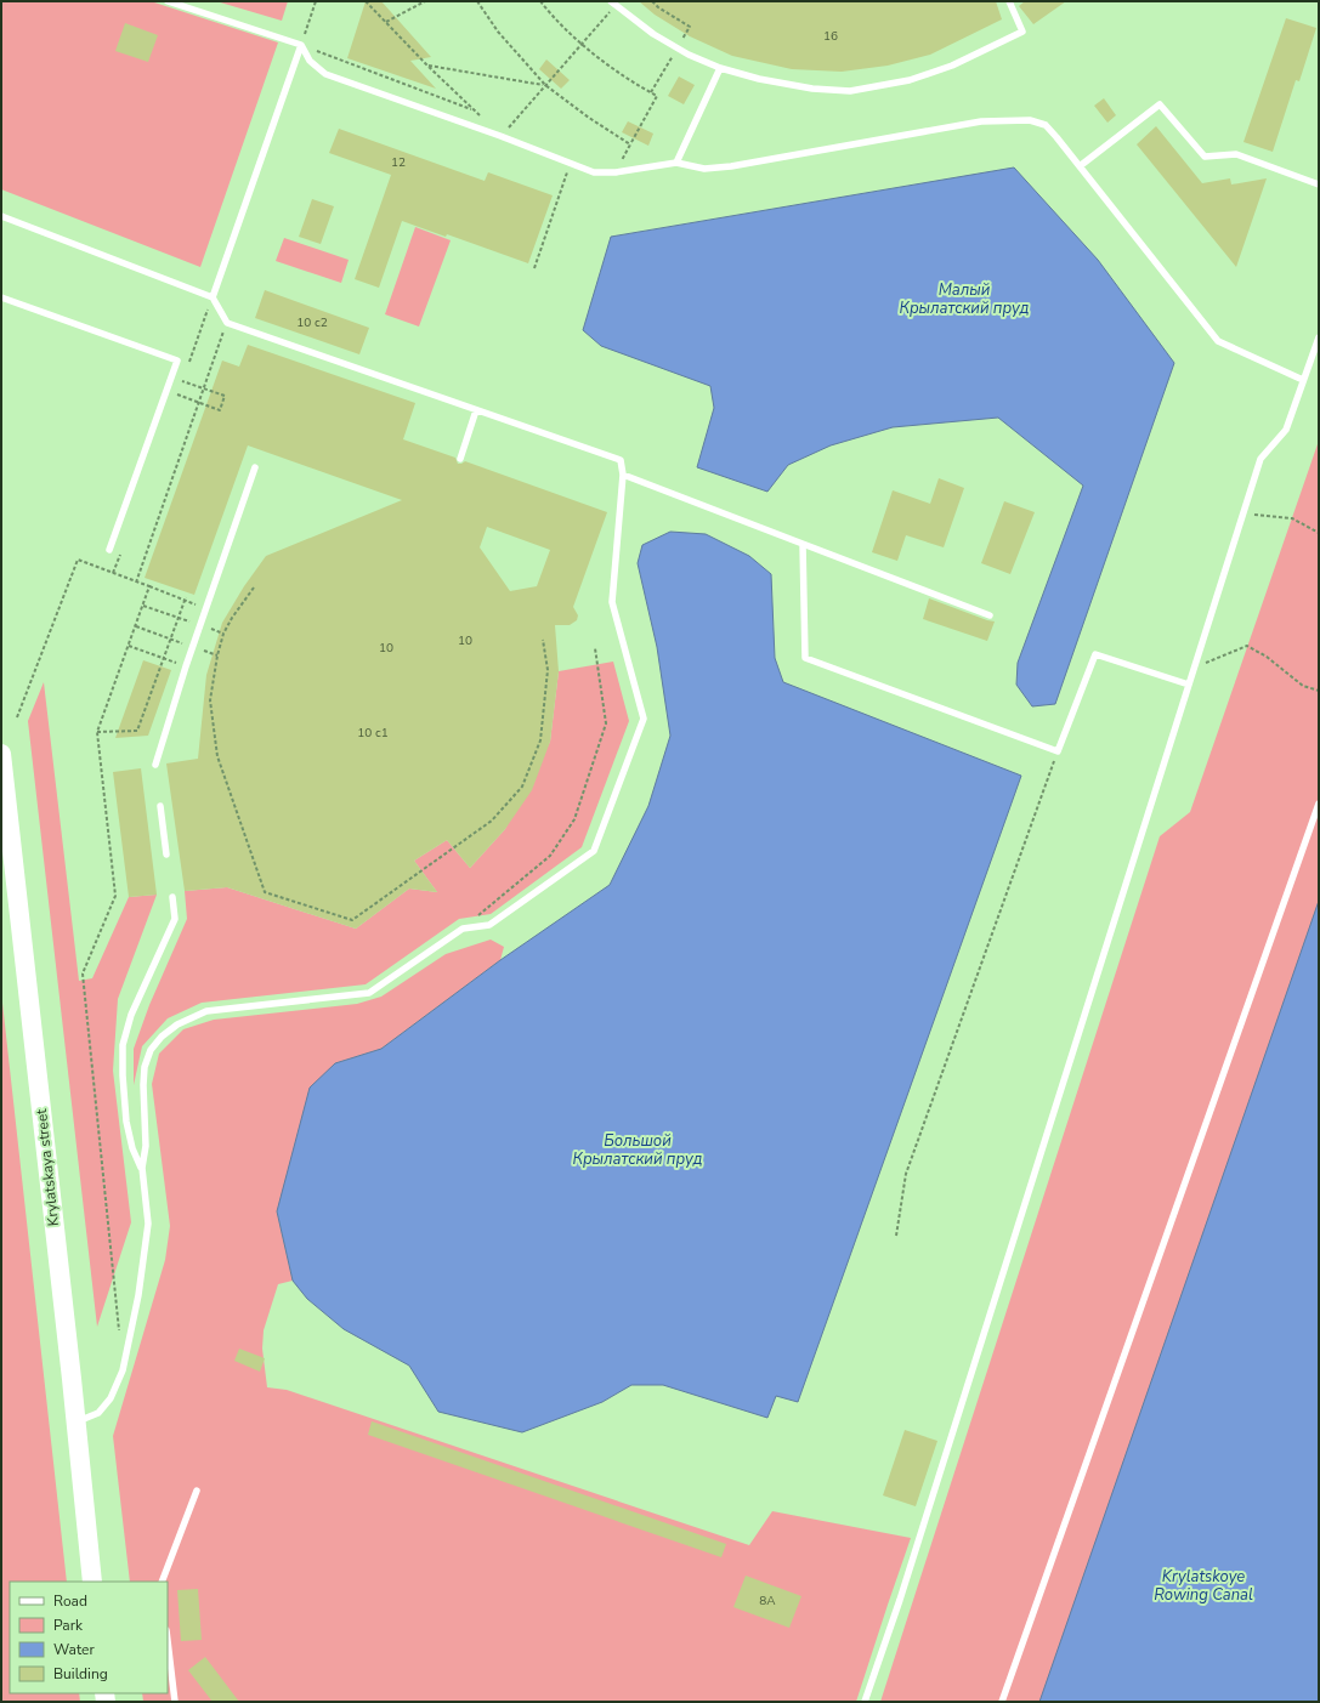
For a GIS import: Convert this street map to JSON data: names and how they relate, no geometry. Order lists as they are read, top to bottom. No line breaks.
{"streets":{"main road":["Krylatskaya street"]},"water":["Малый Крылатский пруд","Большой Крылатский пруд","Krylatskoye Rowing Canal"],"house_numbers":["16","12","10 с2","10","10","10 с1","8А"],"legend":["Road","Park","Water","Building"]}
